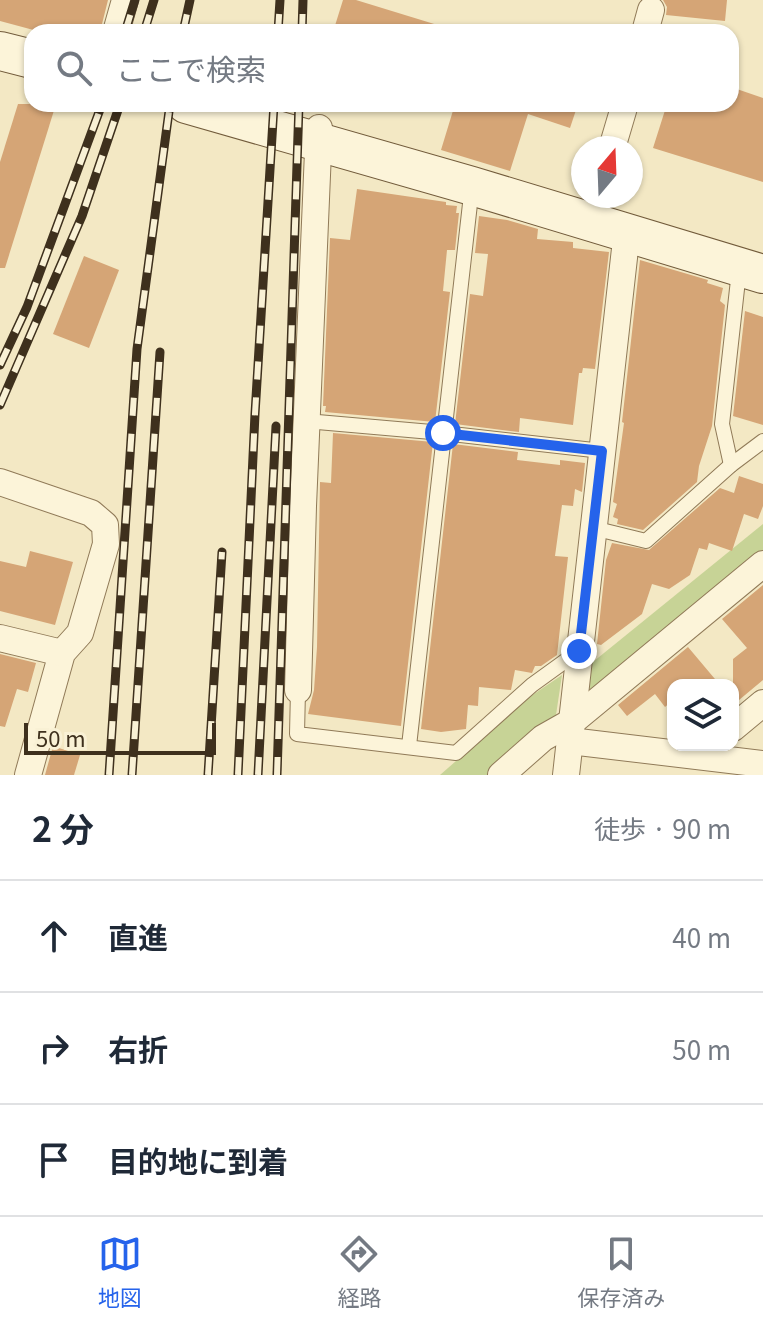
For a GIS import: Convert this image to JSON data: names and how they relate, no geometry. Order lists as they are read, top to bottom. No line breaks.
{"scale_bar":"50 m","north":"top","page":{"search":"ここで検索","scale":"50 m","heading":["2 分","徒歩 · 90 m"],"list":[["直進","40 m"],["右折","50 m"],"目的地に到着"],"nav":["地図","経路","保存済み"]}}
